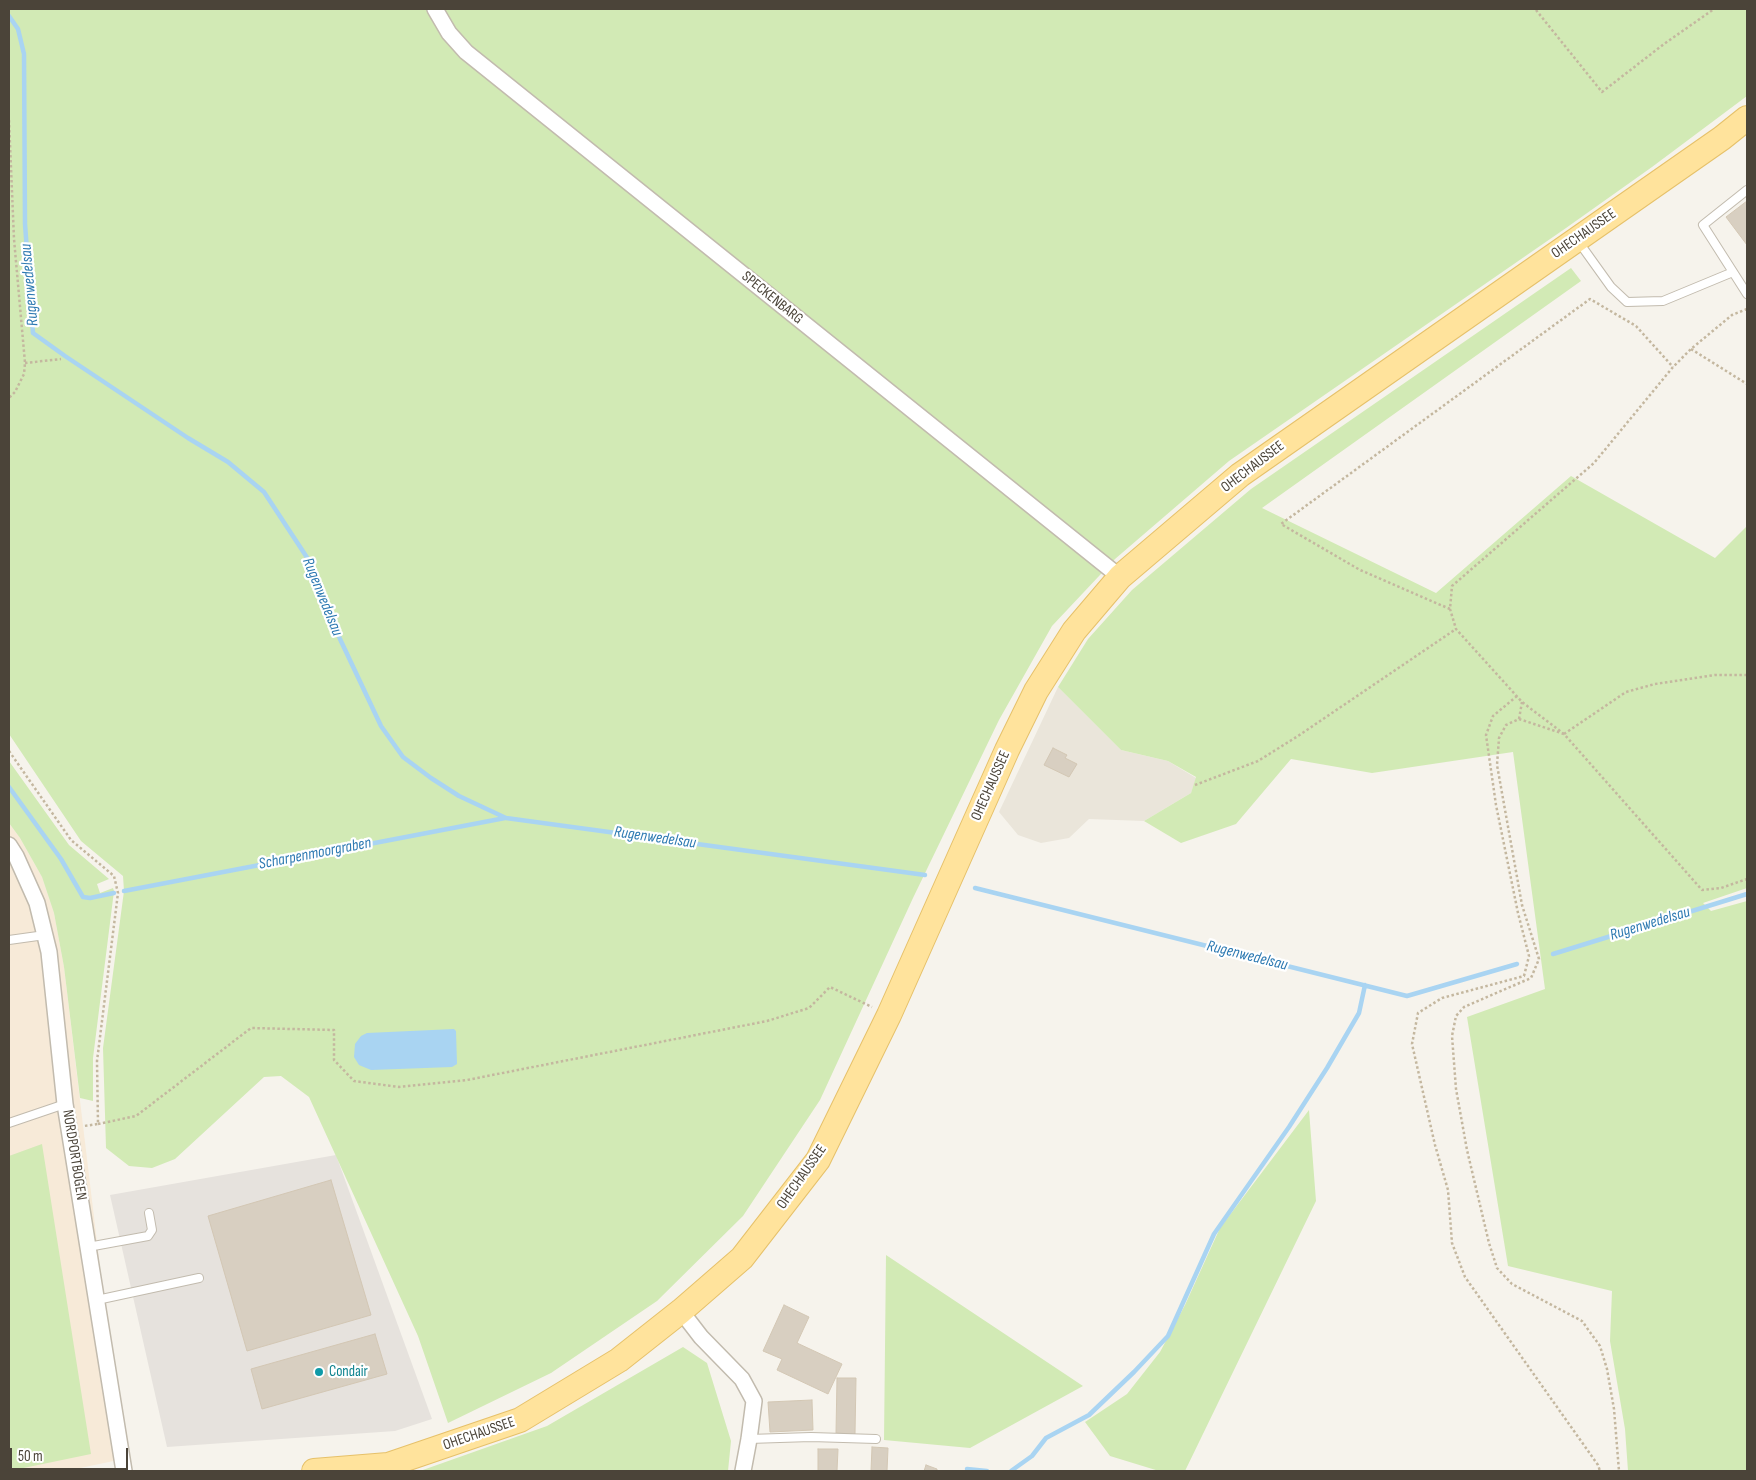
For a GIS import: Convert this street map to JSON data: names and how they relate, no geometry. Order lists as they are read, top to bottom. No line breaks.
{"streets":{"main road":["OHECHAUSSEE"],"street":["SPECKENBARG","NORDPORTBOGEN"]},"crossings":[["OHECHAUSSEE","SPECKENBARG"]],"water":["Rugenwedelsau","Scharpenmoorgraben"],"places":["Condair"],"scale_bar":"50 m"}
